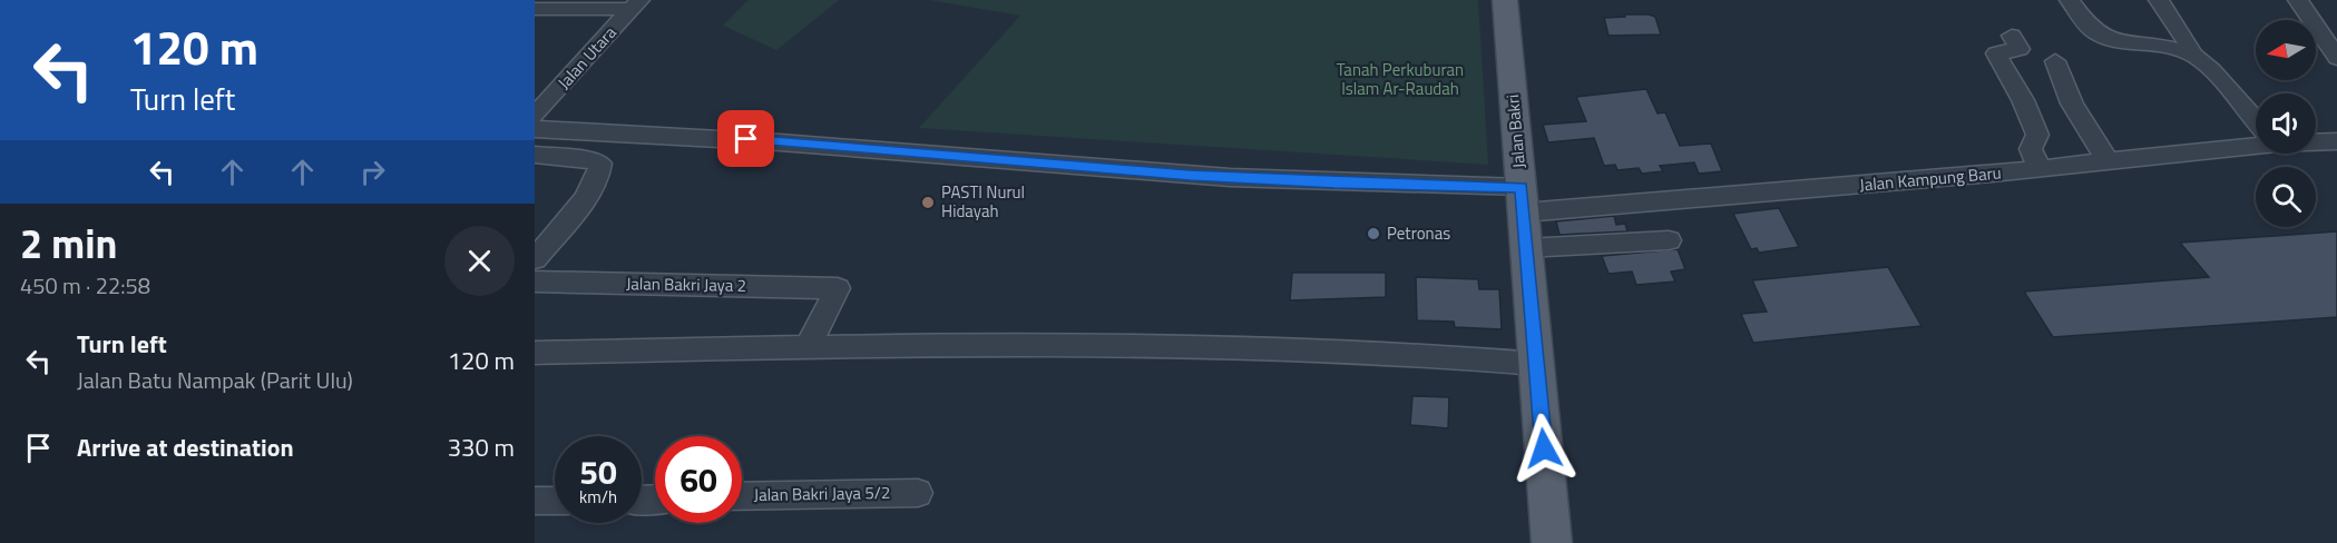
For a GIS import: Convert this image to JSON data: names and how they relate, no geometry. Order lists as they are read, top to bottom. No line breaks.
{"streets":{"main road":["Jalan Bakri"],"street":["Jalan Utara","Jalan Kampung Baru","Jalan Bakri Jaya 2","Jalan Bakri Jaya 5/2"]},"crossings":[["Jalan Bakri","Jalan Kampung Baru"]],"parks":["Tanah Perkuburan Islam Ar-Raudah"],"places":["PASTI Nurul Hidayah","Petronas"],"north":"left","page":{"turn":["120 m","Turn left"],"heading":["2 min","450 m · 22:58"],"list":[{"name":"Turn left","note":"Jalan Batu Nampak (Parit Ulu)","value":"120 m"},{"name":"Arrive at destination","value":"330 m"}],"speed":"50 km/h","limit":"60"}}
